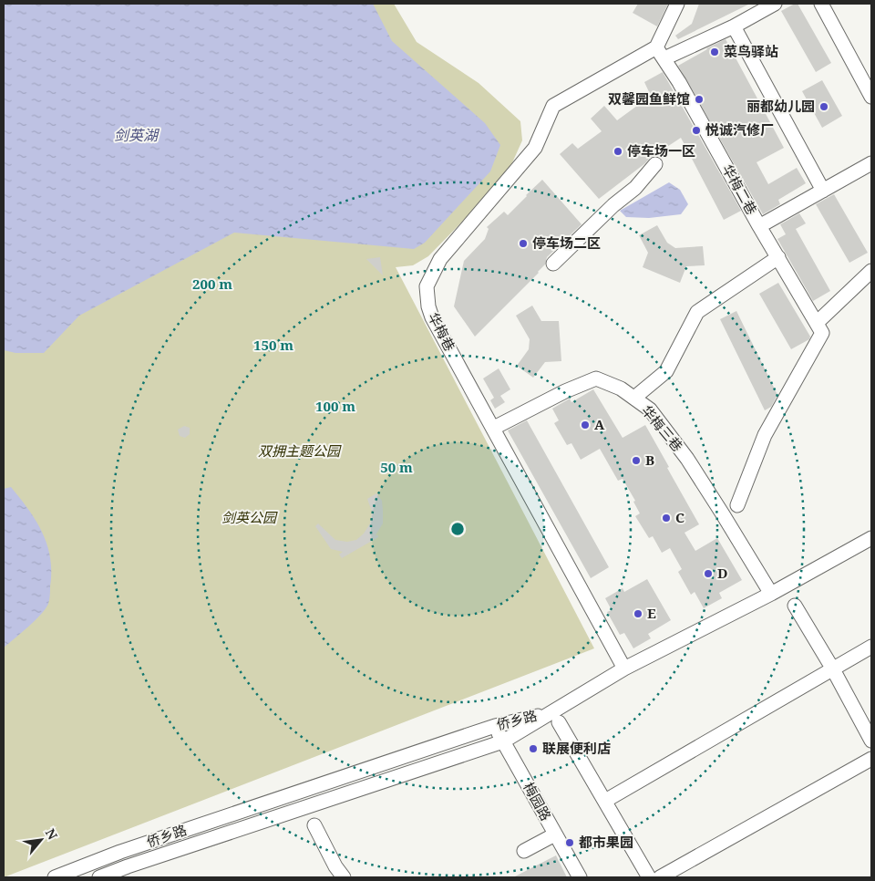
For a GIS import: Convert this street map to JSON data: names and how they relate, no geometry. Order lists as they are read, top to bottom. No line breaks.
{"streets":{"street":["华梅二巷","华梅巷","华梅三巷","侨乡路","梅园路"]},"crossings":[["华梅二巷","华梅巷"],["华梅巷","华梅三巷"],["侨乡路","梅园路"]],"water":["剑英湖"],"parks":["双拥主题公园","剑英公园"],"places":["菜鸟驿站","双馨园鱼鲜馆","丽都幼儿园","悦诚汽修厂","停车场一区","停车场二区","A","B","C","D","E","联展便利店","都市果园"],"north":"top right","rings":["200 m","150 m","100 m","50 m"]}
